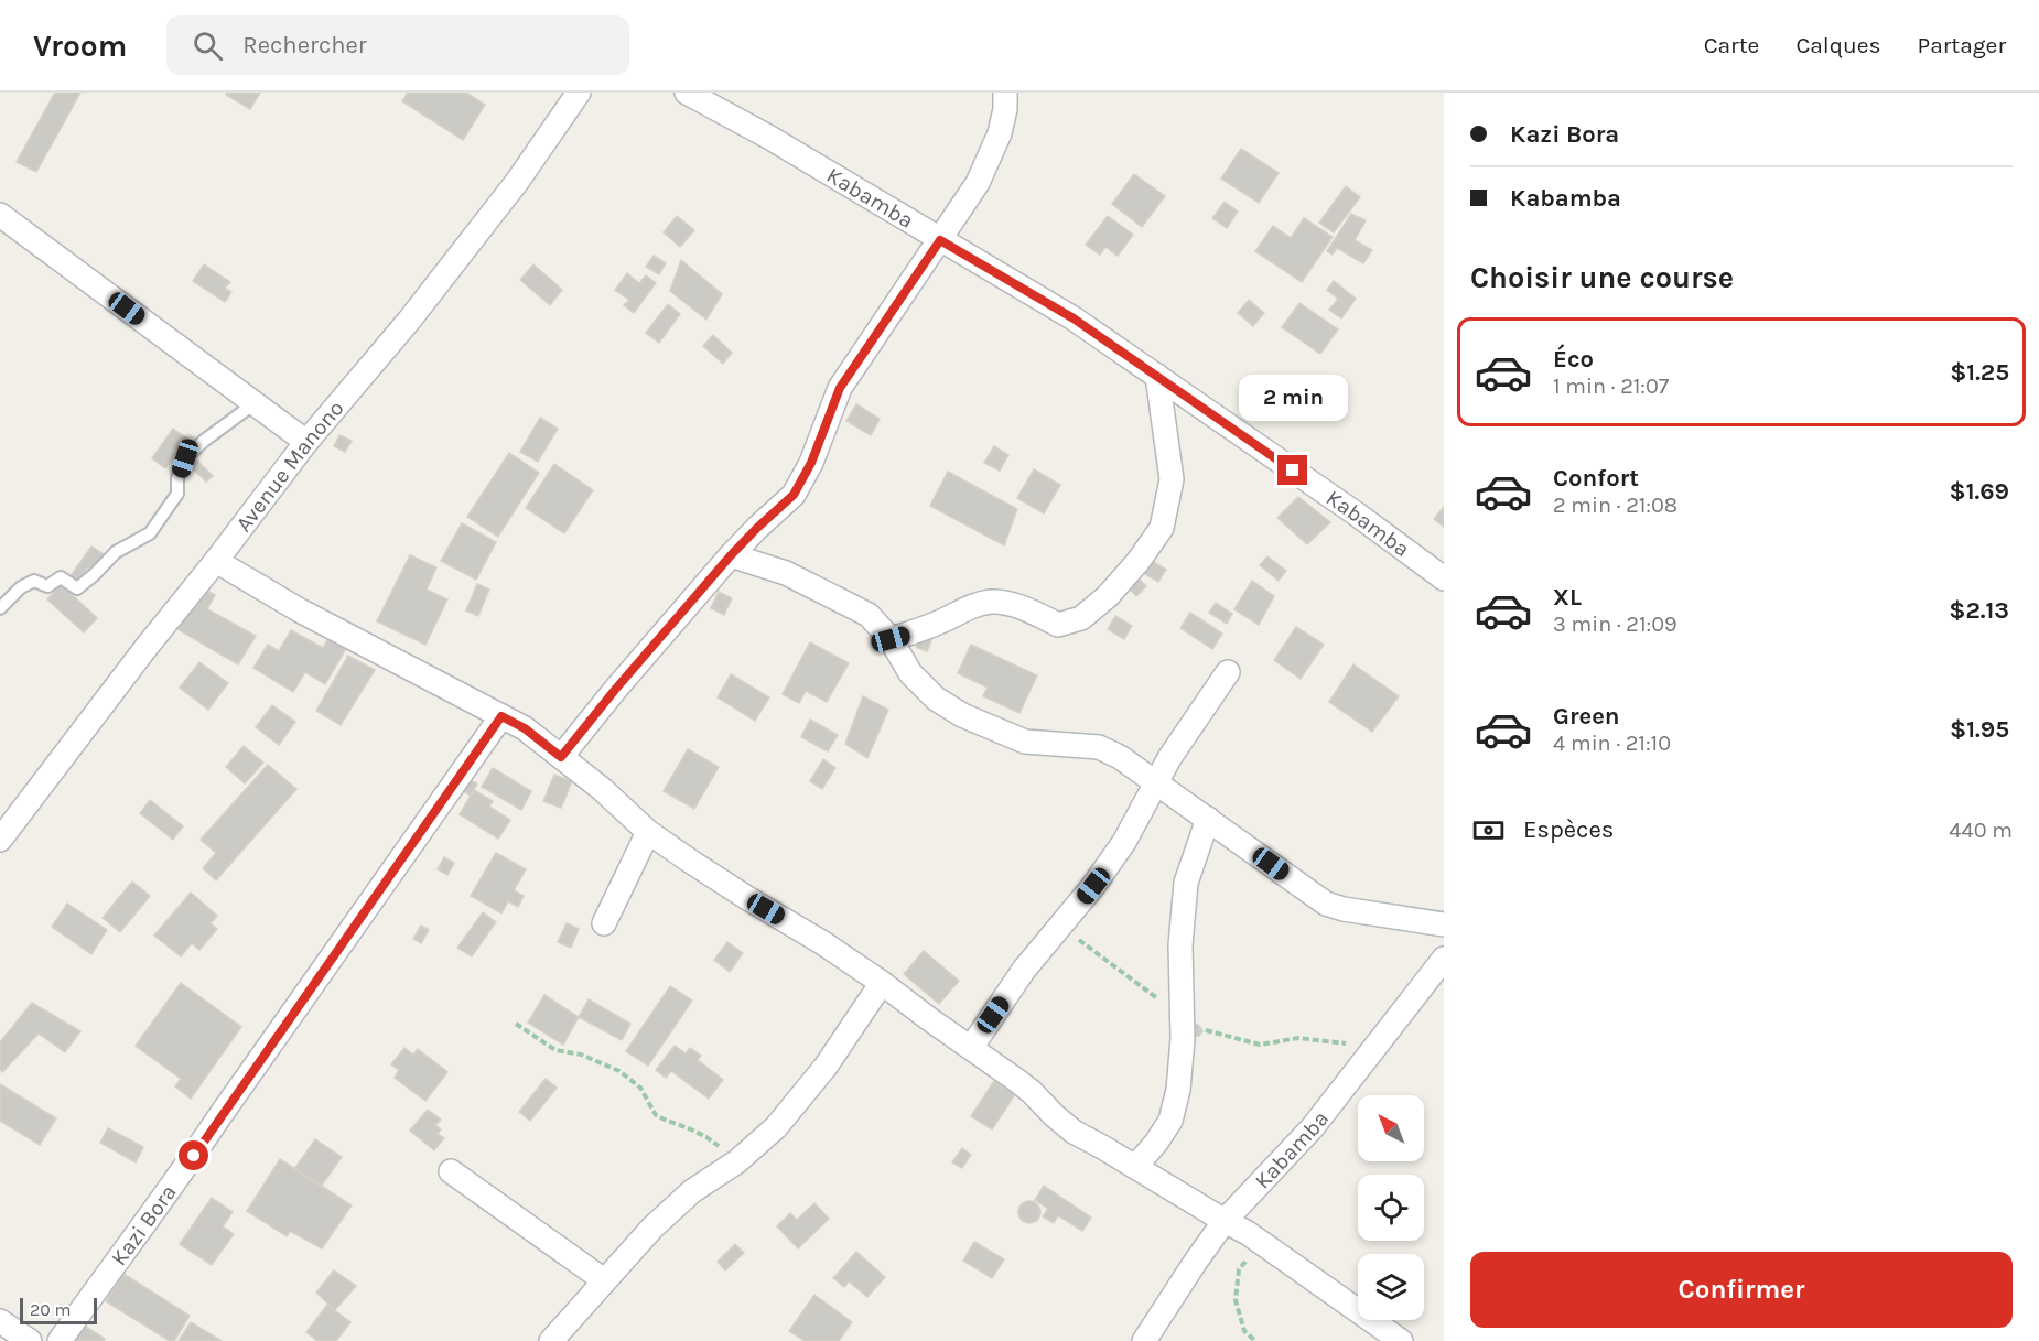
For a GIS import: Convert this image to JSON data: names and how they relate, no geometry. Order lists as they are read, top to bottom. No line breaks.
{"streets":{"street":["Kabamba","Avenue Manono","Kazi Bora"]},"scale_bar":"20 m","north":"top left","page":{"header":"Vroom","search":"Rechercher","nav":["Carte","Calques","Partager"],"banner":["Kazi Bora","Kabamba"],"heading":"Choisir une course","list":[{"name":"Éco","note":"1 min · 21:07","value":"$1.25"},{"name":"Confort","note":"2 min · 21:08","value":"$1.69"},{"name":"XL","note":"3 min · 21:09","value":"$2.13"},{"name":"Green","note":"4 min · 21:10","value":"$1.95"}],"bubble":"2 min","pay":["Espèces","440 m"],"buttons":"Confirmer","scale":"20 m"}}
